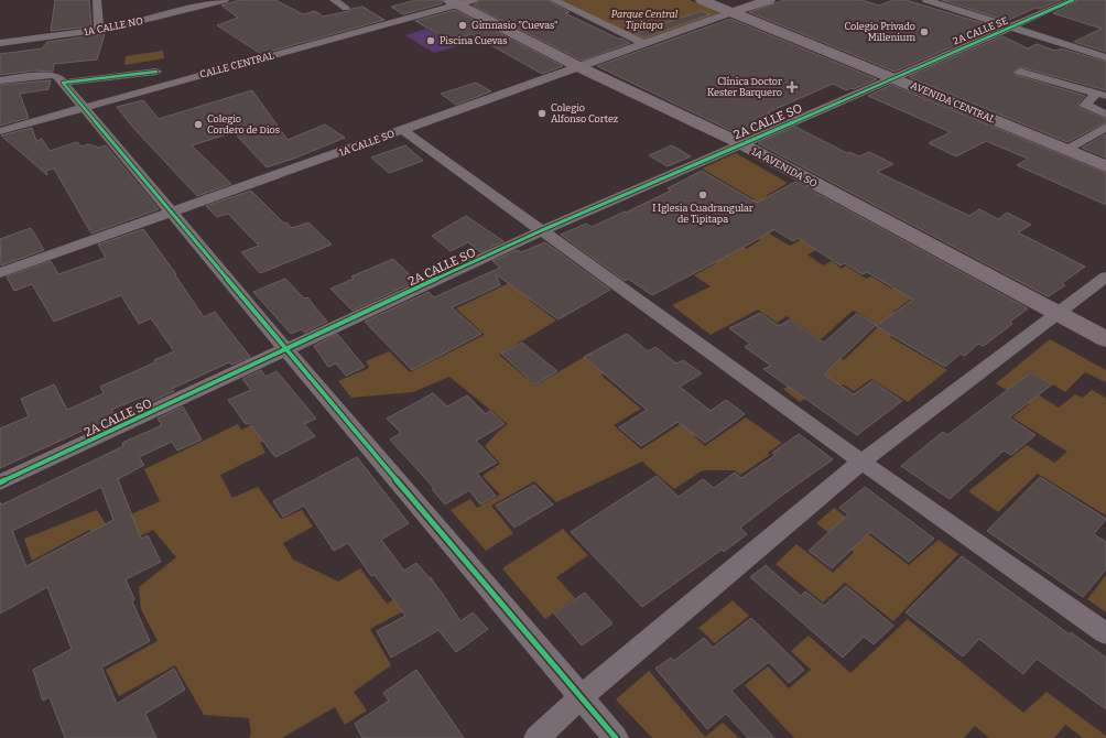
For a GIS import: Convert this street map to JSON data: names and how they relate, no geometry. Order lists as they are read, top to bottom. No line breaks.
{"streets":{"street":["1A CALLE NO","2A CALLE SE","CALLE CENTRAL","AVENIDA CENTRAL","2A CALLE SO","1A CALLE SO","1A AVENIDA SO"]},"crossings":[["2A CALLE SE","AVENIDA CENTRAL"],["2A CALLE SE","2A CALLE SO"],["CALLE CENTRAL","1A AVENIDA SO"],["AVENIDA CENTRAL","2A CALLE SO"],["AVENIDA CENTRAL","1A CALLE SO"],["2A CALLE SO","1A AVENIDA SO"],["1A CALLE SO","1A AVENIDA SO"]],"parks":["Parque Central Tipitapa"],"places":{"other":["Gimnasio \"Cuevas\"","Colegio Privado Millenium","Piscina Cuevas","Colegio Alfonso Cortez","Colegio Cordero de Dios","I Iglesia Cuadrangular de Tipitapa"],"health":["Clínica Doctor Kester Barquero"]}}
